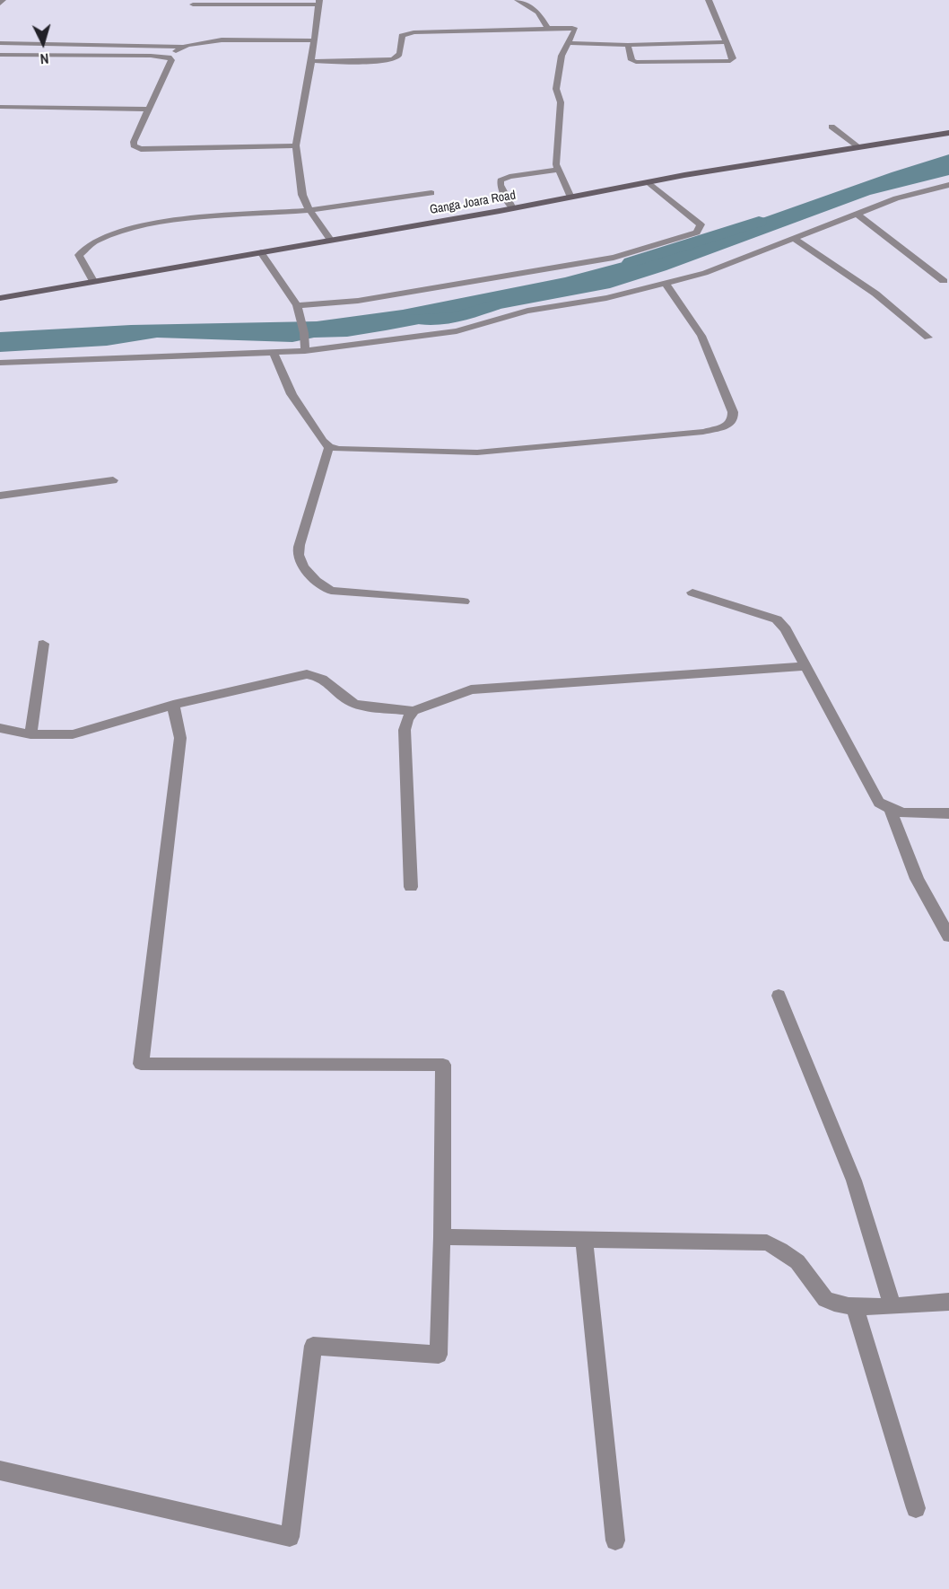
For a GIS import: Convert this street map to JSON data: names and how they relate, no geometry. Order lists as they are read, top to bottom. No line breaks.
{"streets":{"main road":["Ganga Joara Road"]},"north":"bottom"}
